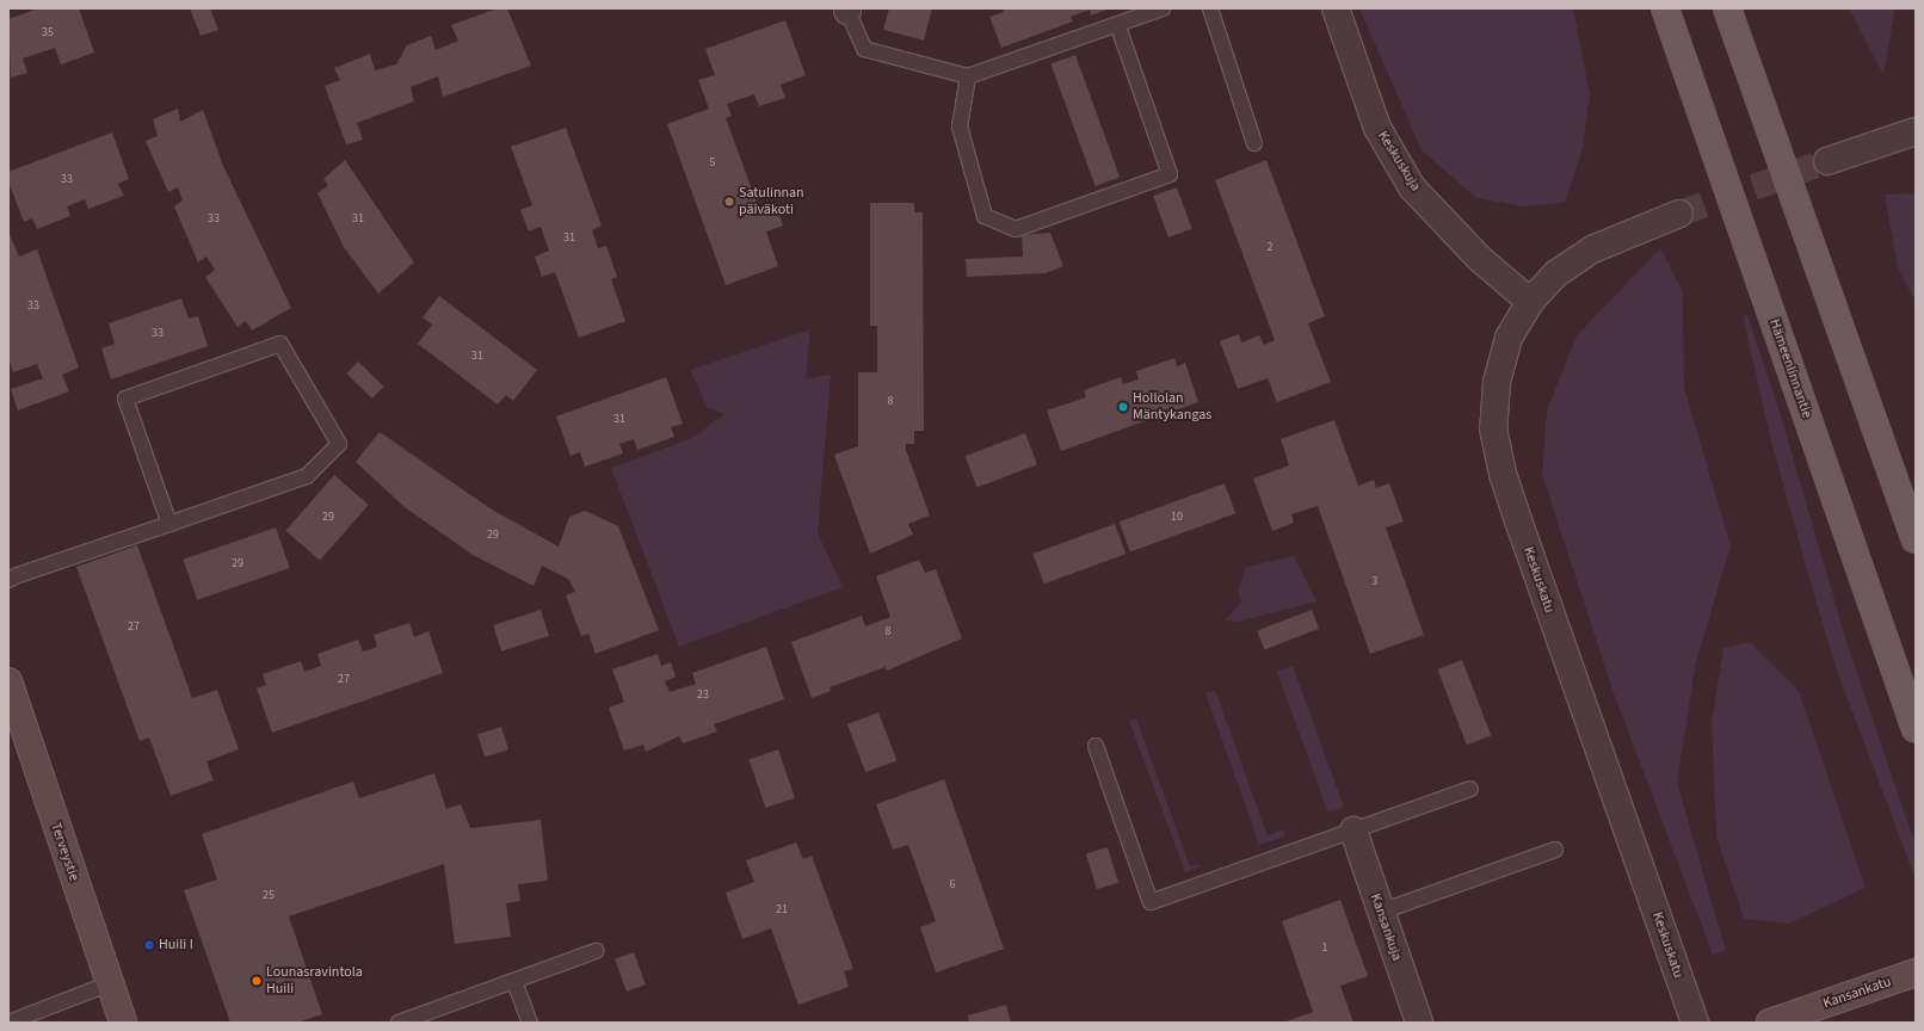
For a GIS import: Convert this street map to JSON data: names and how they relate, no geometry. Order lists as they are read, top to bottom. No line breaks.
{"streets":{"main road":["Hämeenlinnantie","Terveystie","Kansankatu"],"street":["Keskuskuja","Keskuskatu","Kansankuja"]},"crossings":[["Keskuskuja","Keskuskatu"]],"places":["Satulinnan päiväkoti","Hollolan Mäntykangas","Huili I","Lounasravintola Huili"],"house_numbers":["35","5","33","33","31","31","2","33","33","31","8","31","29","10","29","29","3","27","8","27","23","6","25","21","1"]}
